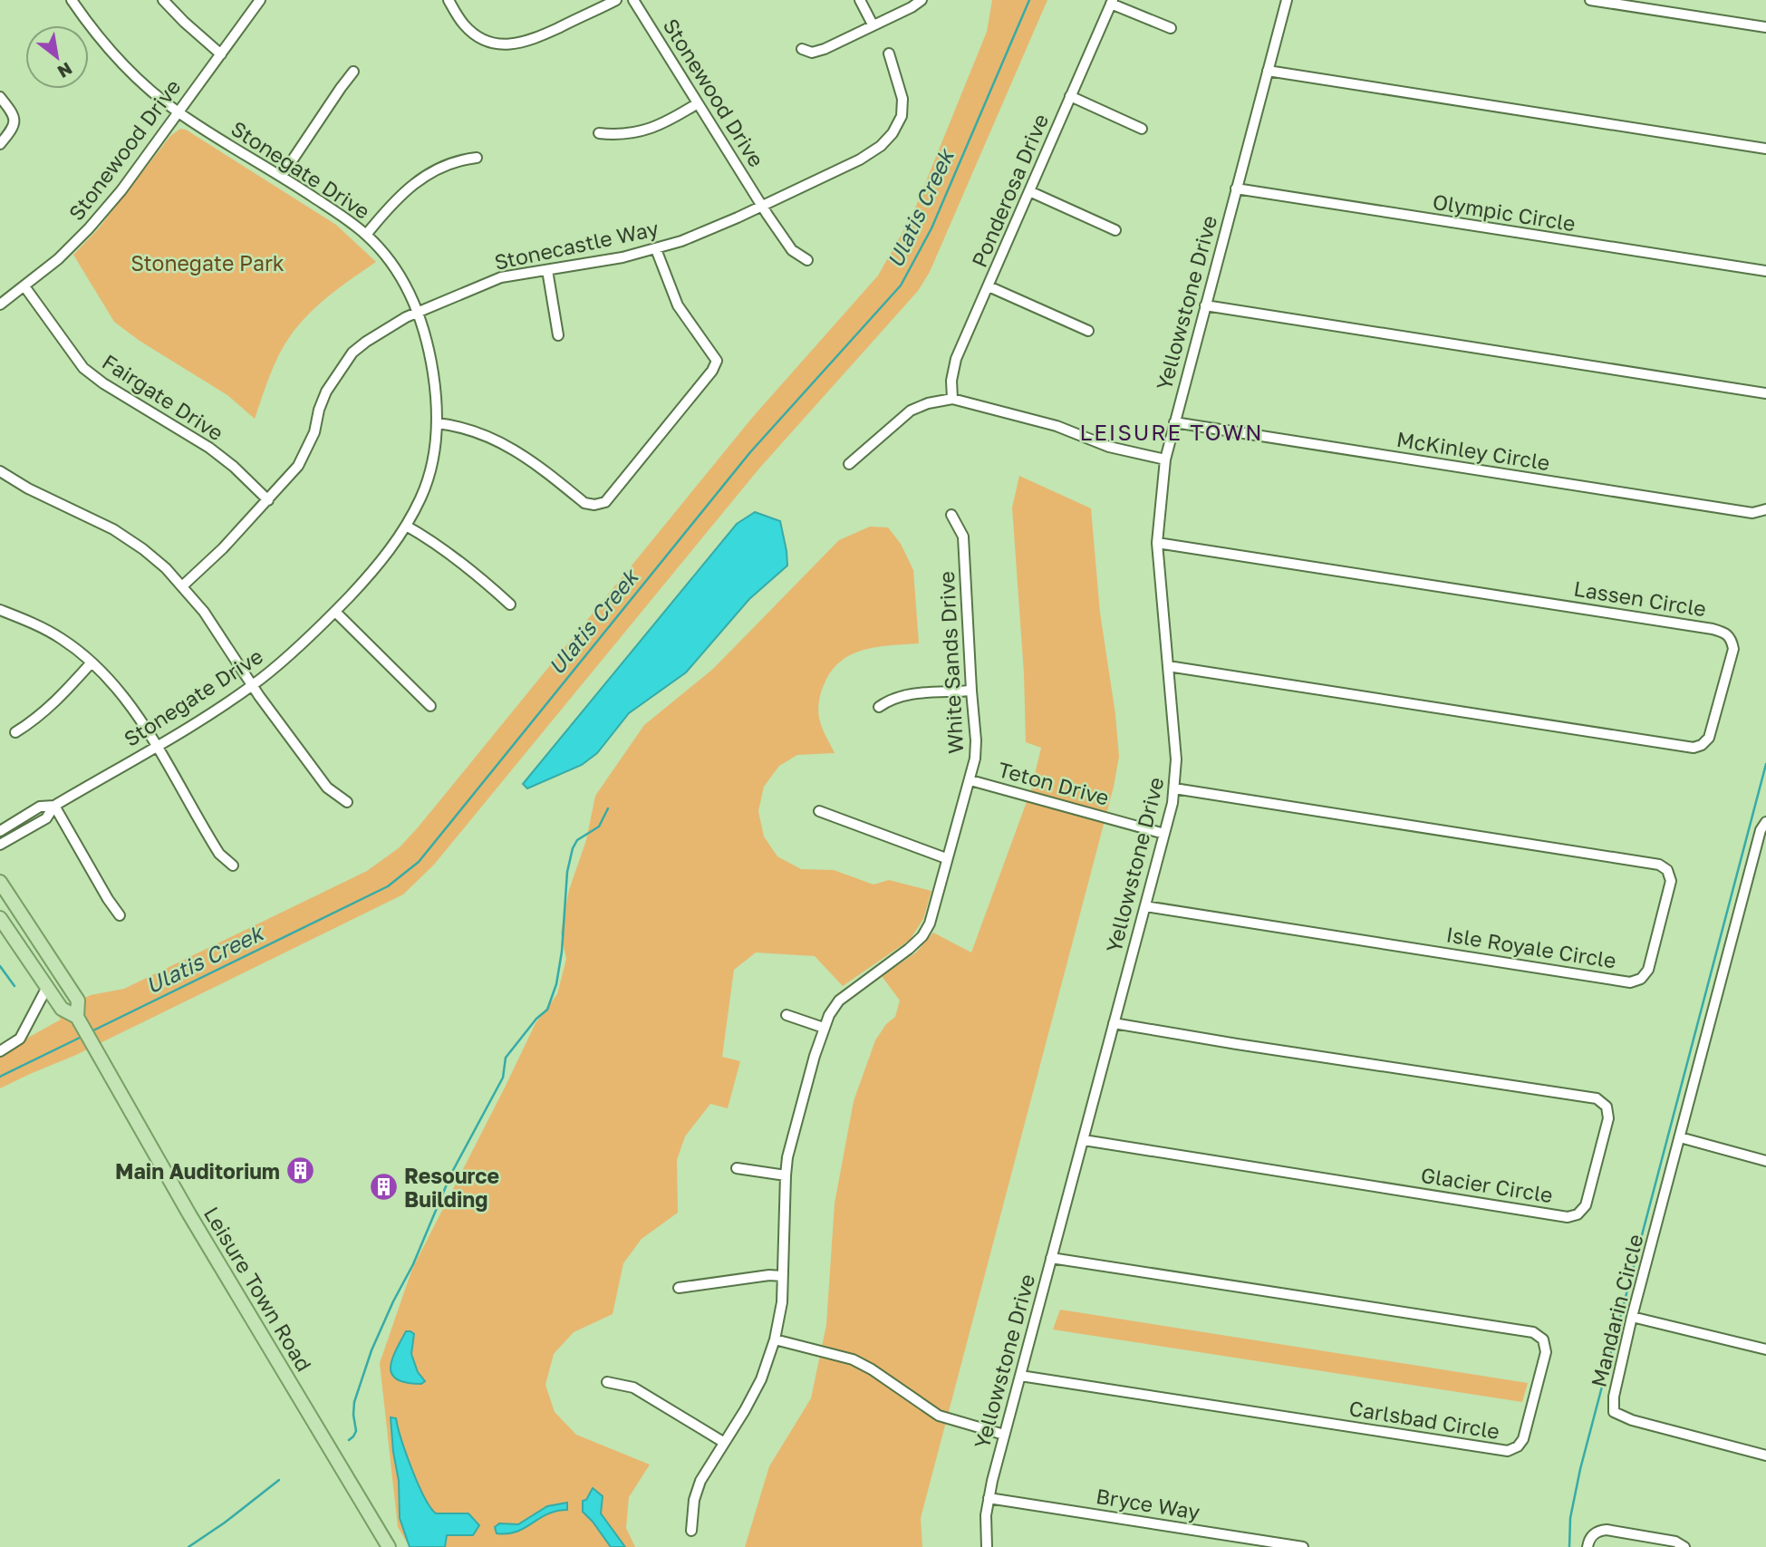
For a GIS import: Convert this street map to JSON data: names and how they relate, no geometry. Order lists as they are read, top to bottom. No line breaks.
{"streets":{"main road":["Leisure Town Road"],"street":["Stonewood Drive","Stonegate Drive","Ponderosa Drive","Olympic Circle","Stonecastle Way","Yellowstone Drive","Fairgate Drive","McKinley Circle","Lassen Circle","White Sands Drive","Teton Drive","Isle Royale Circle","Glacier Circle","Mandarin Circle","Carlsbad Circle","Bryce Way"]},"crossings":[["Stonewood Drive","Stonegate Drive"],["Stonewood Drive","Stonecastle Way"],["Stonewood Drive","Fairgate Drive"],["Stonegate Drive","Stonecastle Way"],["Olympic Circle","Yellowstone Drive"],["Stonecastle Way","Fairgate Drive"],["Yellowstone Drive","McKinley Circle"],["Yellowstone Drive","Lassen Circle"],["Yellowstone Drive","Teton Drive"],["Yellowstone Drive","Isle Royale Circle"],["Yellowstone Drive","Glacier Circle"],["Yellowstone Drive","Carlsbad Circle"],["Yellowstone Drive","Bryce Way"],["White Sands Drive","Teton Drive"]],"districts":["LEISURE TOWN"],"water":["Ulatis Creek"],"parks":["Stonegate Park"],"places":{"building":["Main Auditorium","Resource Building"]},"north":"bottom right"}
